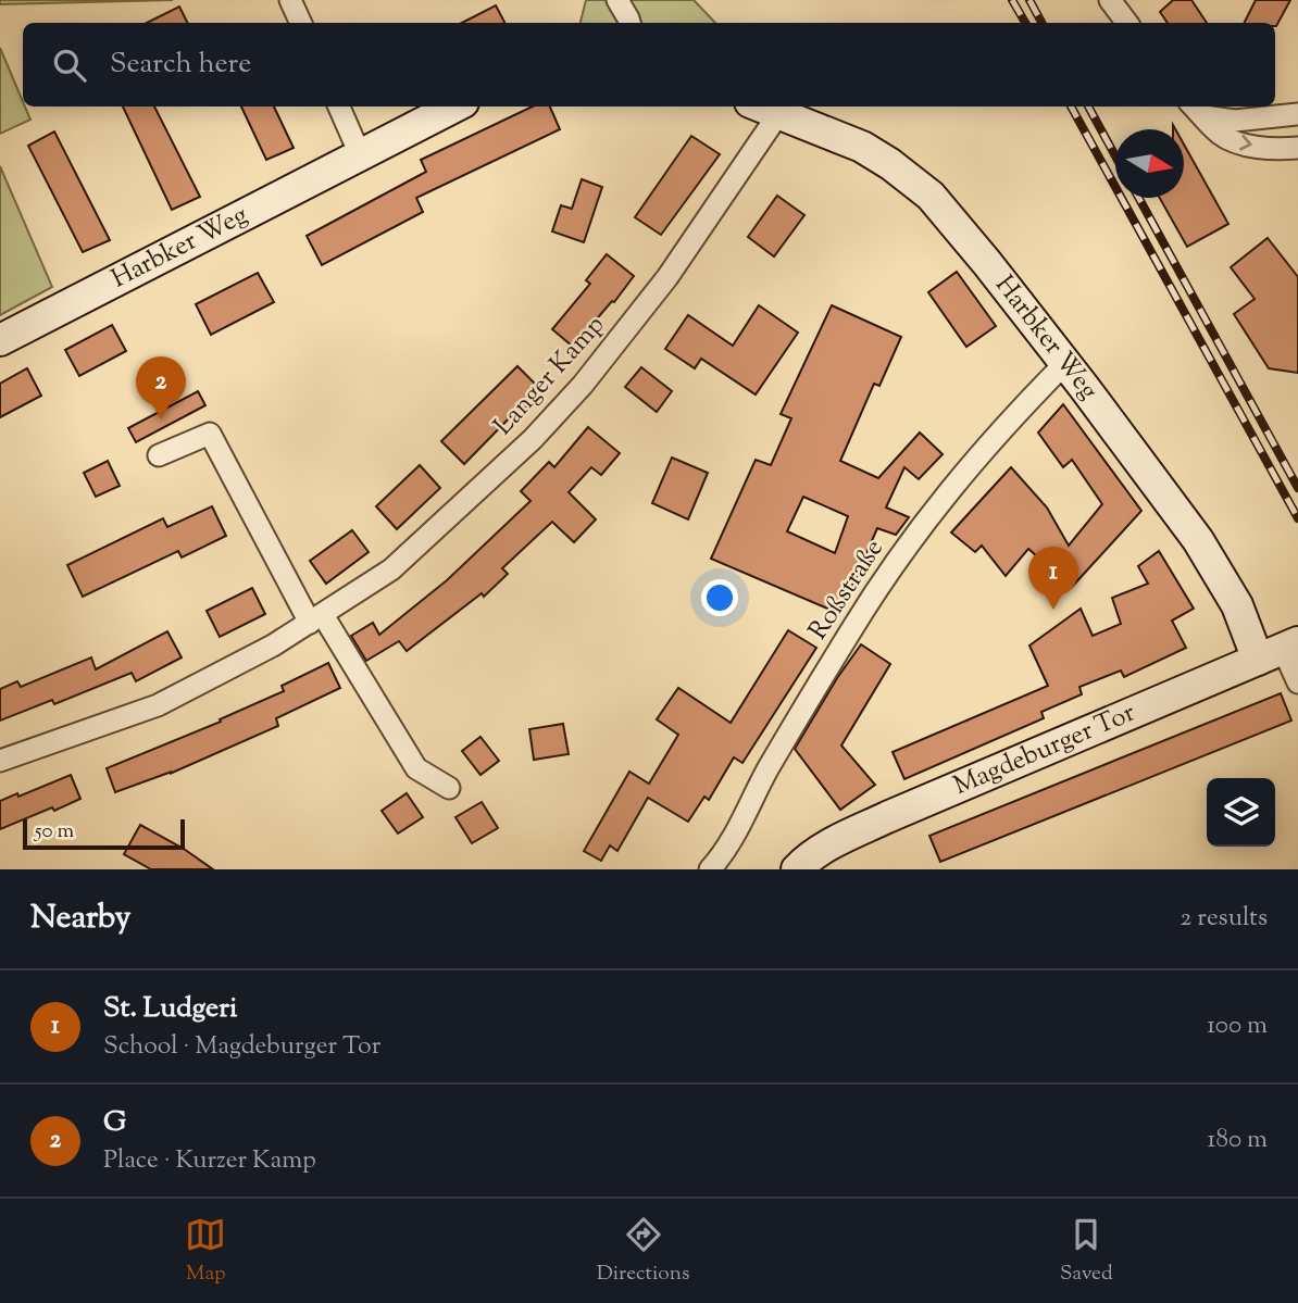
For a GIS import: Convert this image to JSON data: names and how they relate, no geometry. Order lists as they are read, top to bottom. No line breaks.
{"streets":{"main road":["Harbker Weg","Magdeburger Tor"],"street":["Langer Kamp","Roßstraße"]},"crossings":[["Harbker Weg","Langer Kamp"],["Harbker Weg","Roßstraße"],["Harbker Weg","Magdeburger Tor"]],"scale_bar":"50 m","north":"right","page":{"search":"Search here","pins":["2","1"],"scale":"50 m","heading":["Nearby","2 results"],"list":[{"mark":"1","name":"St. Ludgeri","note":"School · Magdeburger Tor","value":"100 m"},{"mark":"2","name":"G","note":"Place · Kurzer Kamp","value":"180 m"}],"nav":["Map","Directions","Saved"]}}
